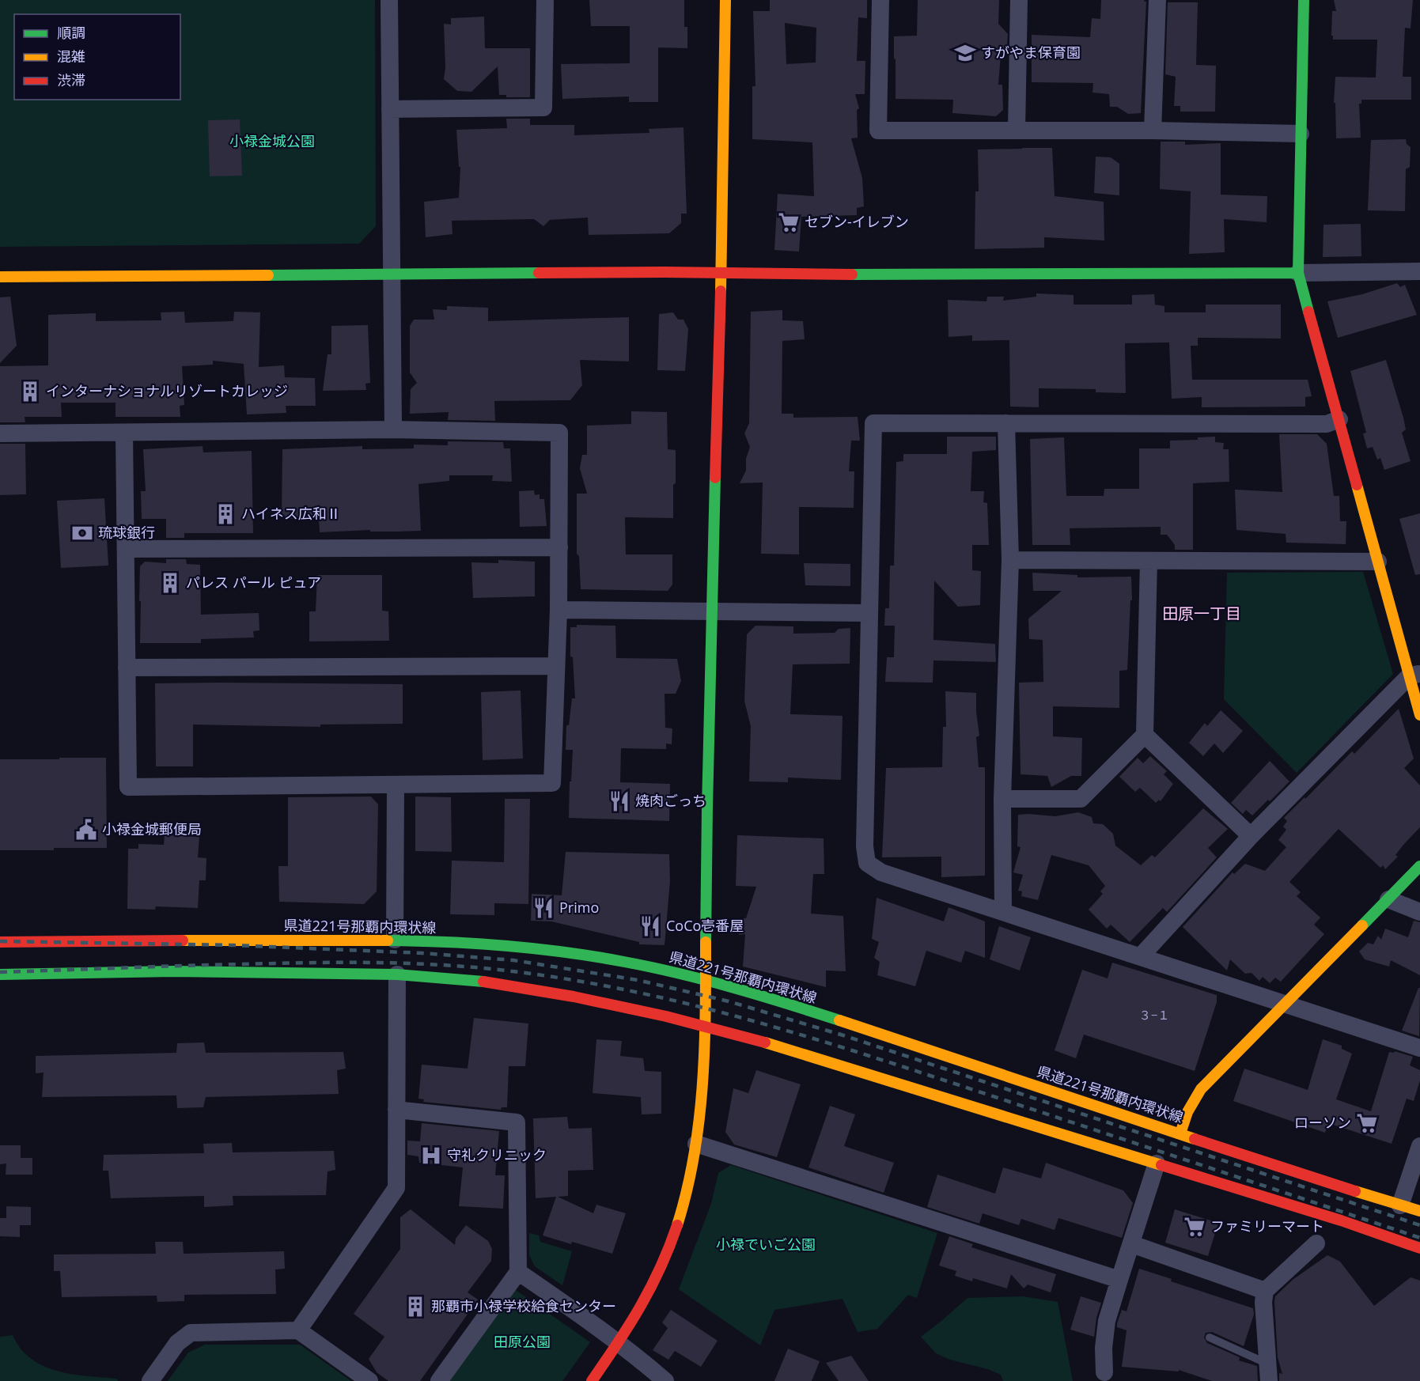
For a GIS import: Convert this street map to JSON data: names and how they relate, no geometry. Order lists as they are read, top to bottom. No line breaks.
{"streets":{"street":["県道221号那覇内環状線"]},"districts":["田原一丁目"],"parks":["小禄金城公園","小禄でいご公園","田原公園"],"places":{"school or university":["すがやま保育園"],"supermarket":["セブン-イレブン","ローソン","ファミリーマート"],"building":["インターナショナルリゾートカレッジ","ハイネス広和Ⅱ","パレス パール ピュア","那覇市小禄学校給食センター"],"bank":["琉球銀行"],"restaurant":["焼肉ごっち","Primo","CoCo壱番屋"],"public building":["小禄金城郵便局"],"hospital":["守礼クリニック"]},"house_numbers":["３−１"],"legend":["順調","混雑","渋滞"]}
